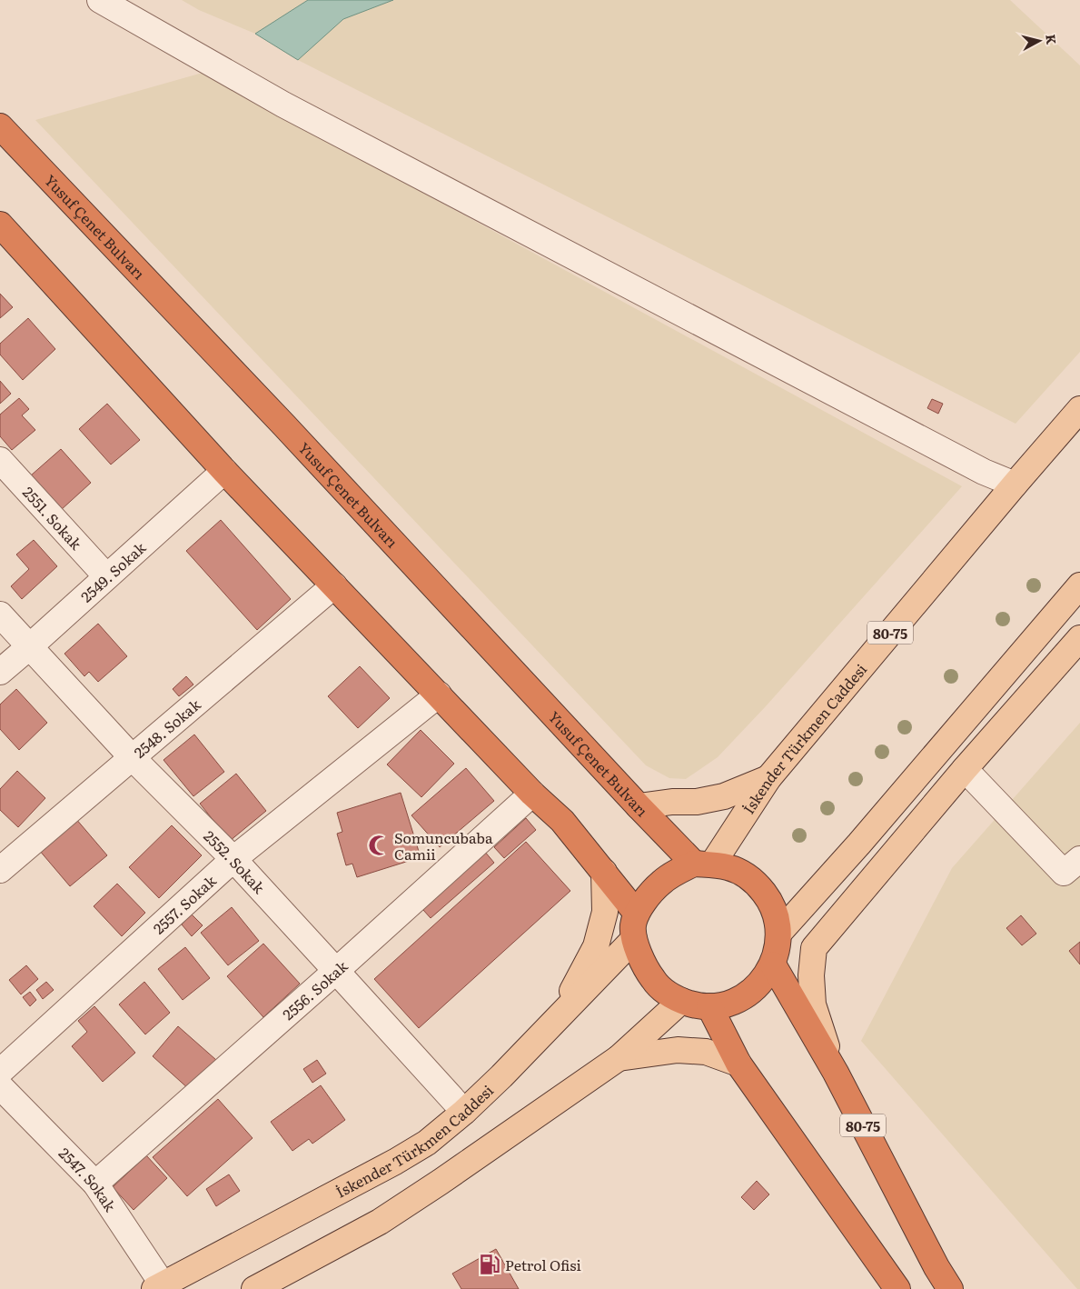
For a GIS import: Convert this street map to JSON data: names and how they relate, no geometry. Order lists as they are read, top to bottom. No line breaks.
{"streets":{"highway":["Yusuf Çenet Bulvarı","80-75"],"main road":["İskender Türkmen Caddesi"],"street":["2551. Sokak","2549. Sokak","2548. Sokak","2552. Sokak","2557. Sokak","2556. Sokak","2547. Sokak"]},"crossings":[["Yusuf Çenet Bulvarı","80-75"],["Yusuf Çenet Bulvarı","İskender Türkmen Caddesi"],["2551. Sokak","2549. Sokak"],["2549. Sokak","2552. Sokak"],["80-75","İskender Türkmen Caddesi"],["2548. Sokak","2552. Sokak"],["İskender Türkmen Caddesi","2552. Sokak"],["İskender Türkmen Caddesi","2547. Sokak"],["2552. Sokak","2557. Sokak"],["2552. Sokak","2556. Sokak"],["2556. Sokak","2547. Sokak"]],"places":{"mosque":["Somuncubaba Camii"],"fuel station":["Petrol Ofisi"]},"north":"right"}
